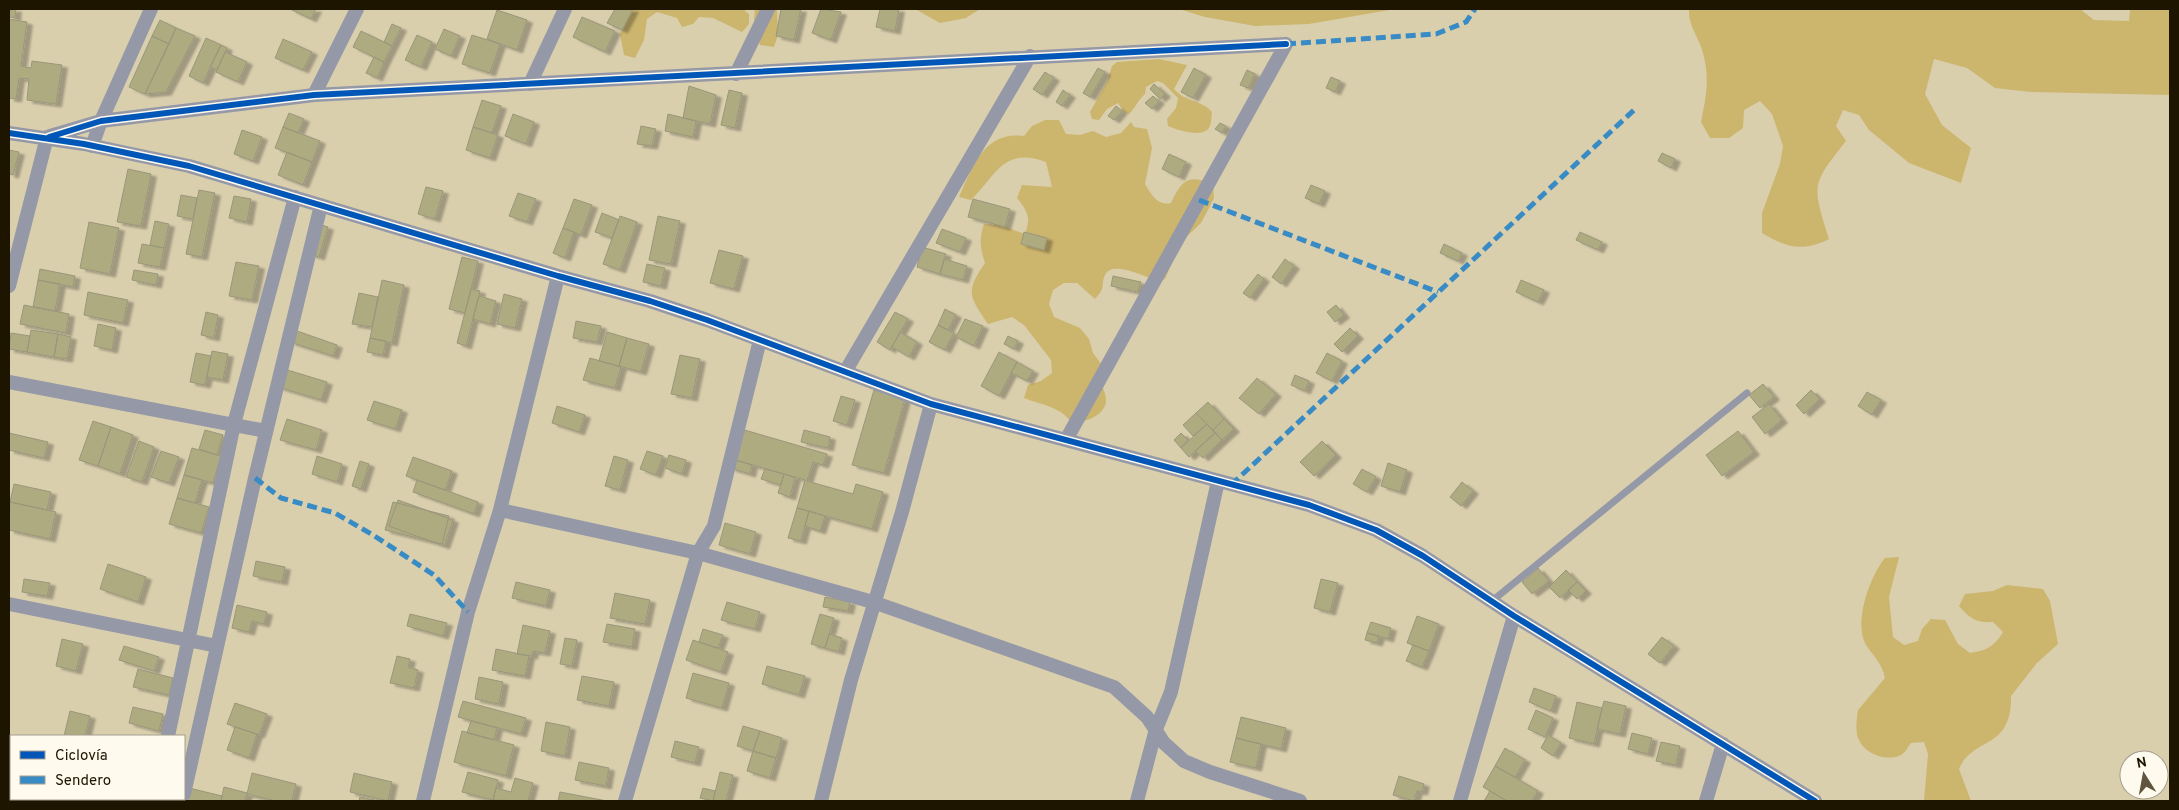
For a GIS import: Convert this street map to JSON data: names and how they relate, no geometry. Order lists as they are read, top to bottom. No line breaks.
{"legend":["Ciclovía","Sendero"],"north":"top"}
